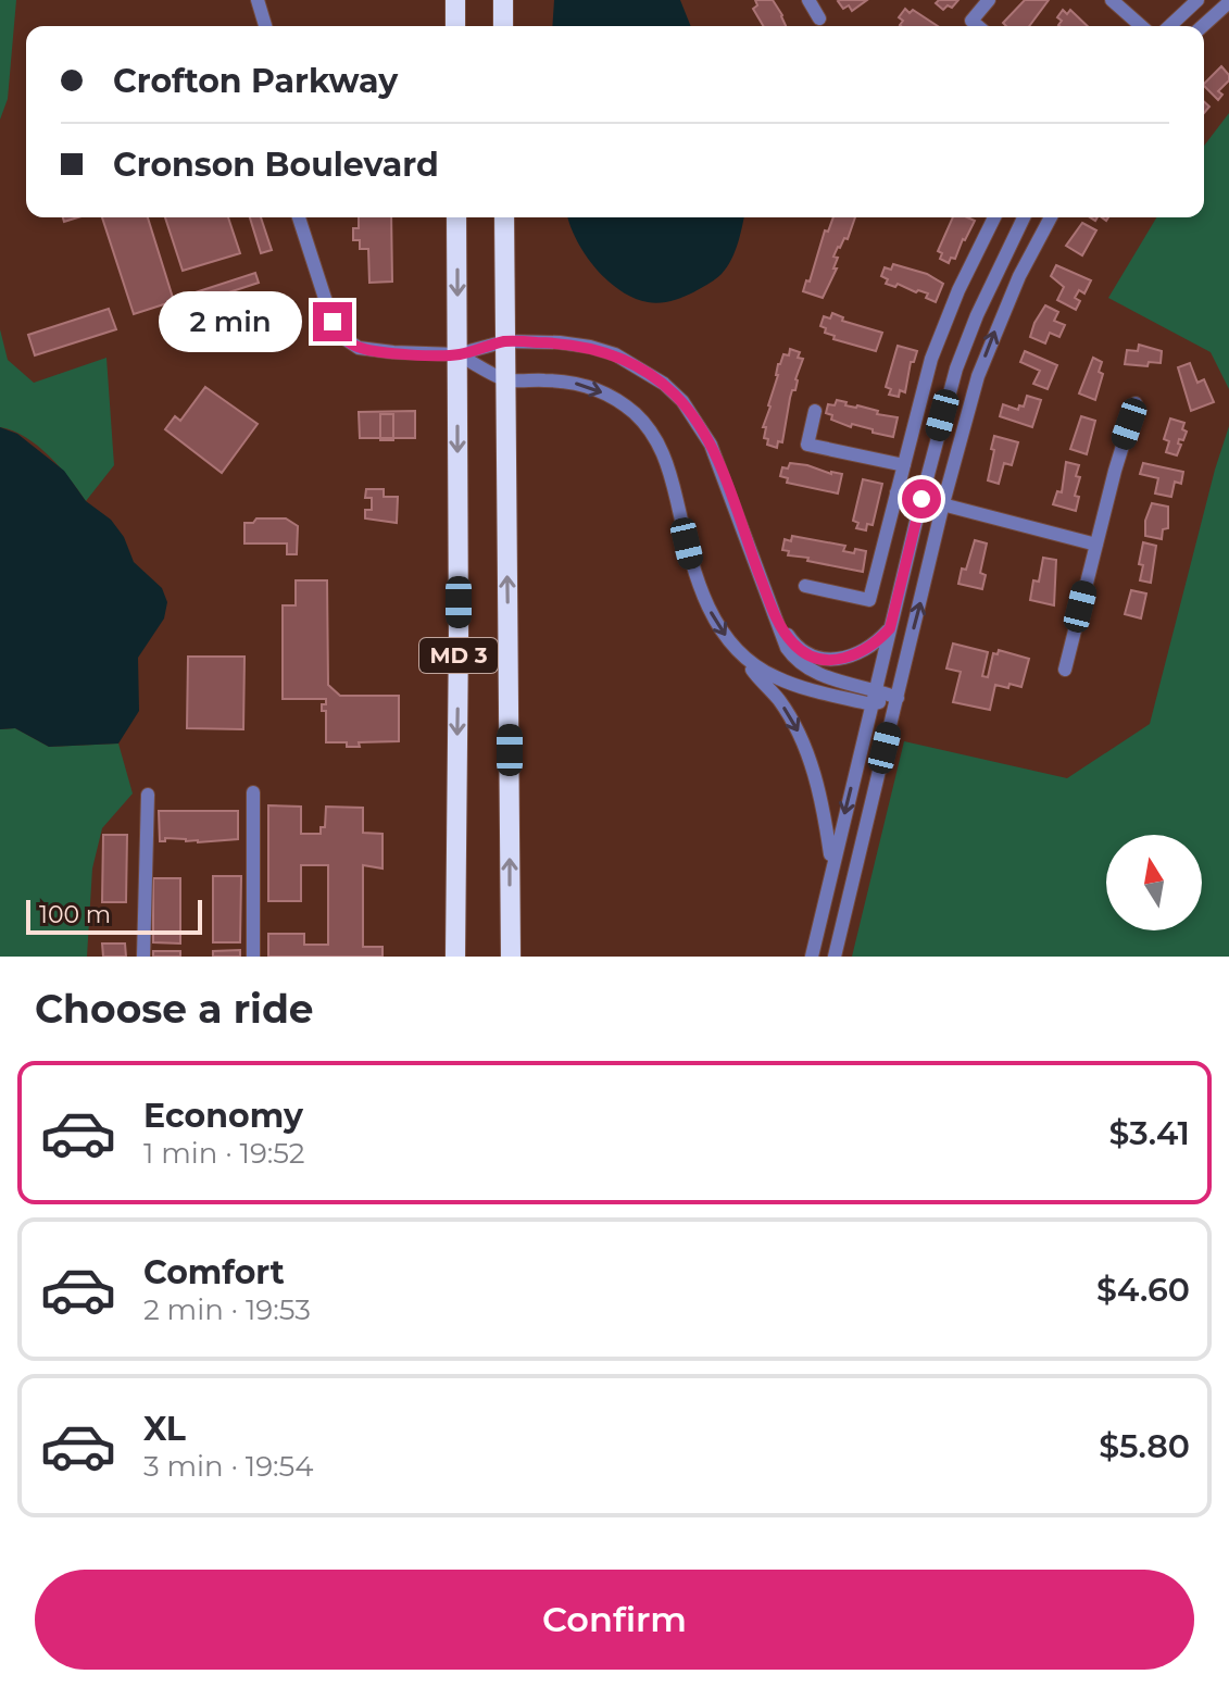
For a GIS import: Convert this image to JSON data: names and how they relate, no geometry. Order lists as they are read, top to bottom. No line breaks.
{"streets":{"highway":["MD 3"]},"scale_bar":"100 m","north":"top","page":{"banner":["Crofton Parkway","Cronson Boulevard"],"bubble":"2 min","scale":"100 m","heading":"Choose a ride","list":[{"name":"Economy","note":"1 min · 19:52","value":"$3.41"},{"name":"Comfort","note":"2 min · 19:53","value":"$4.60"},{"name":"XL","note":"3 min · 19:54","value":"$5.80"}],"buttons":"Confirm"}}
